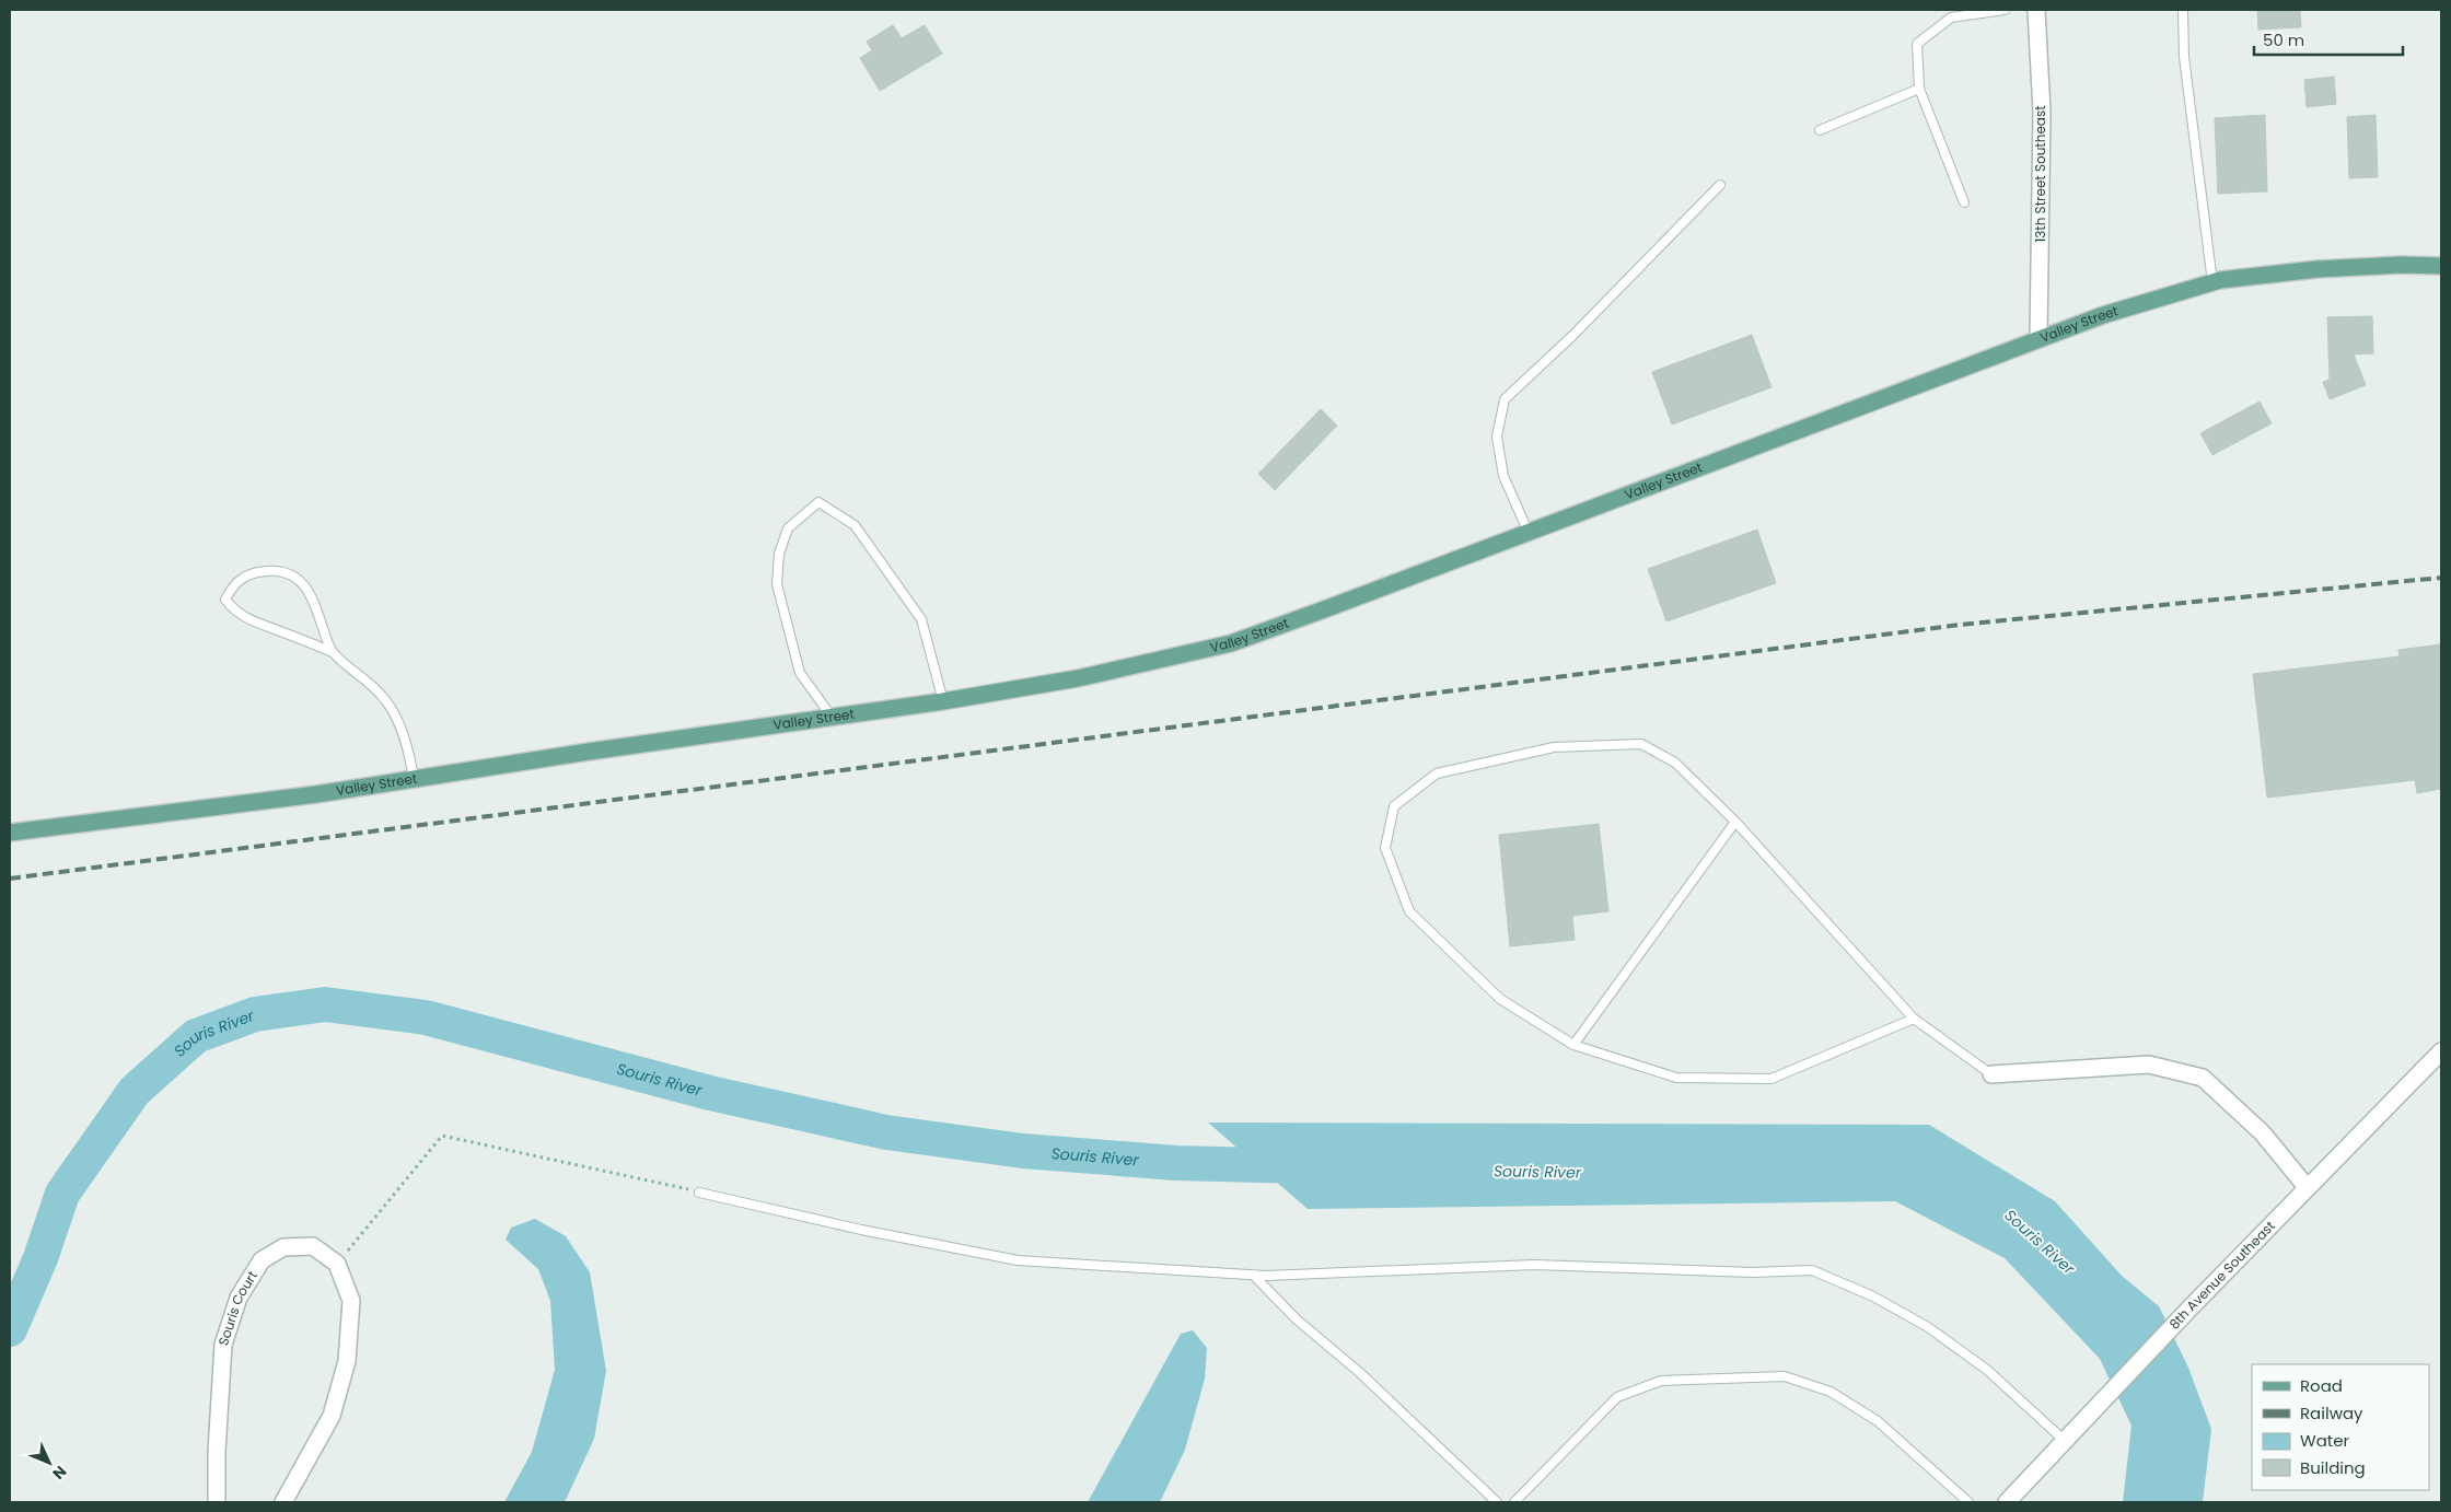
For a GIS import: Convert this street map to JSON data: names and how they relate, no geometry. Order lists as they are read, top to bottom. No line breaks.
{"streets":{"main road":["Valley Street"],"street":["13th Street Southeast","8th Avenue Southeast","Souris Court"]},"crossings":[["13th Street Southeast","Valley Street"]],"water":["Souris River"],"legend":["Road","Railway","Water","Building"],"scale_bar":"50 m","north":"bottom right"}
